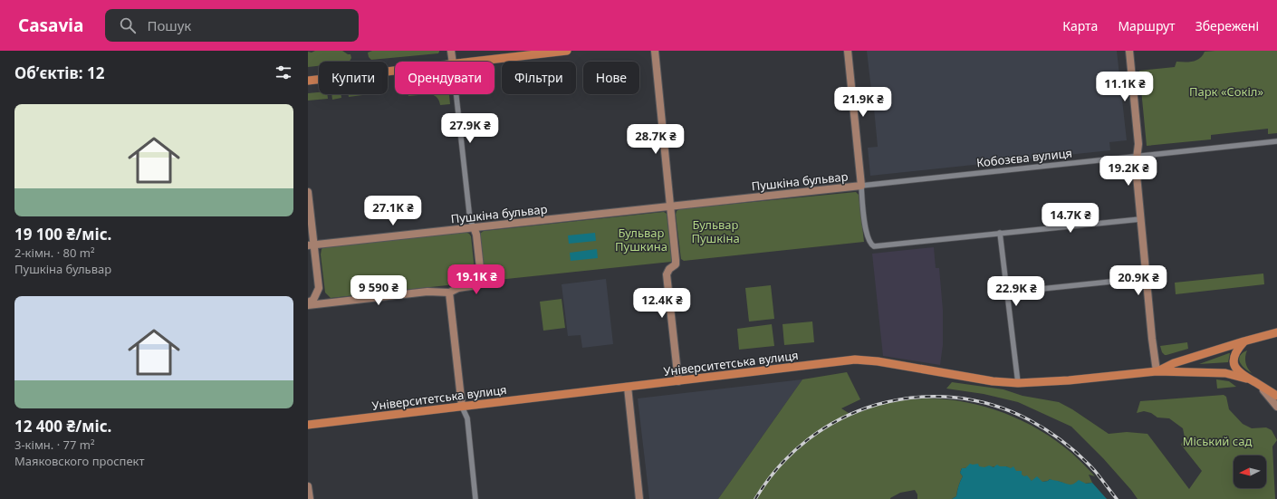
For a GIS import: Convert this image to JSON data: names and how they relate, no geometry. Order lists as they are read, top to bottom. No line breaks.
{"streets":{"main road":["Університетська вулиця"],"street":["Кобозєва вулиця","Пушкіна бульвар"]},"crossings":[["Кобозєва вулиця","Пушкіна бульвар"]],"parks":["Парк «Сокіл»","Бульвар Пушкіна","Бульвар Пушкина","Міський сад"],"north":"left","page":{"header":"Casavia","search":"Пошук","nav":["Карта","Маршрут","Збережені"],"heading":"Об’єктів: 12","chip":["Купити","Орендувати","Фільтри","Нове"],"price":["11.1K ₴","21.9K ₴","27.9K ₴","28.7K ₴","19.2K ₴","27.1K ₴","14.7K ₴","19.1K ₴","20.9K ₴","9 590 ₴","22.9K ₴","12.4K ₴"],"list":[{"name":"19 100 ₴/міс.","note":"2-кімн. · 80 m² · Пушкіна бульвар"},{"name":"12 400 ₴/міс.","note":"3-кімн. · 77 m² · Маяковского проспект"}]}}
